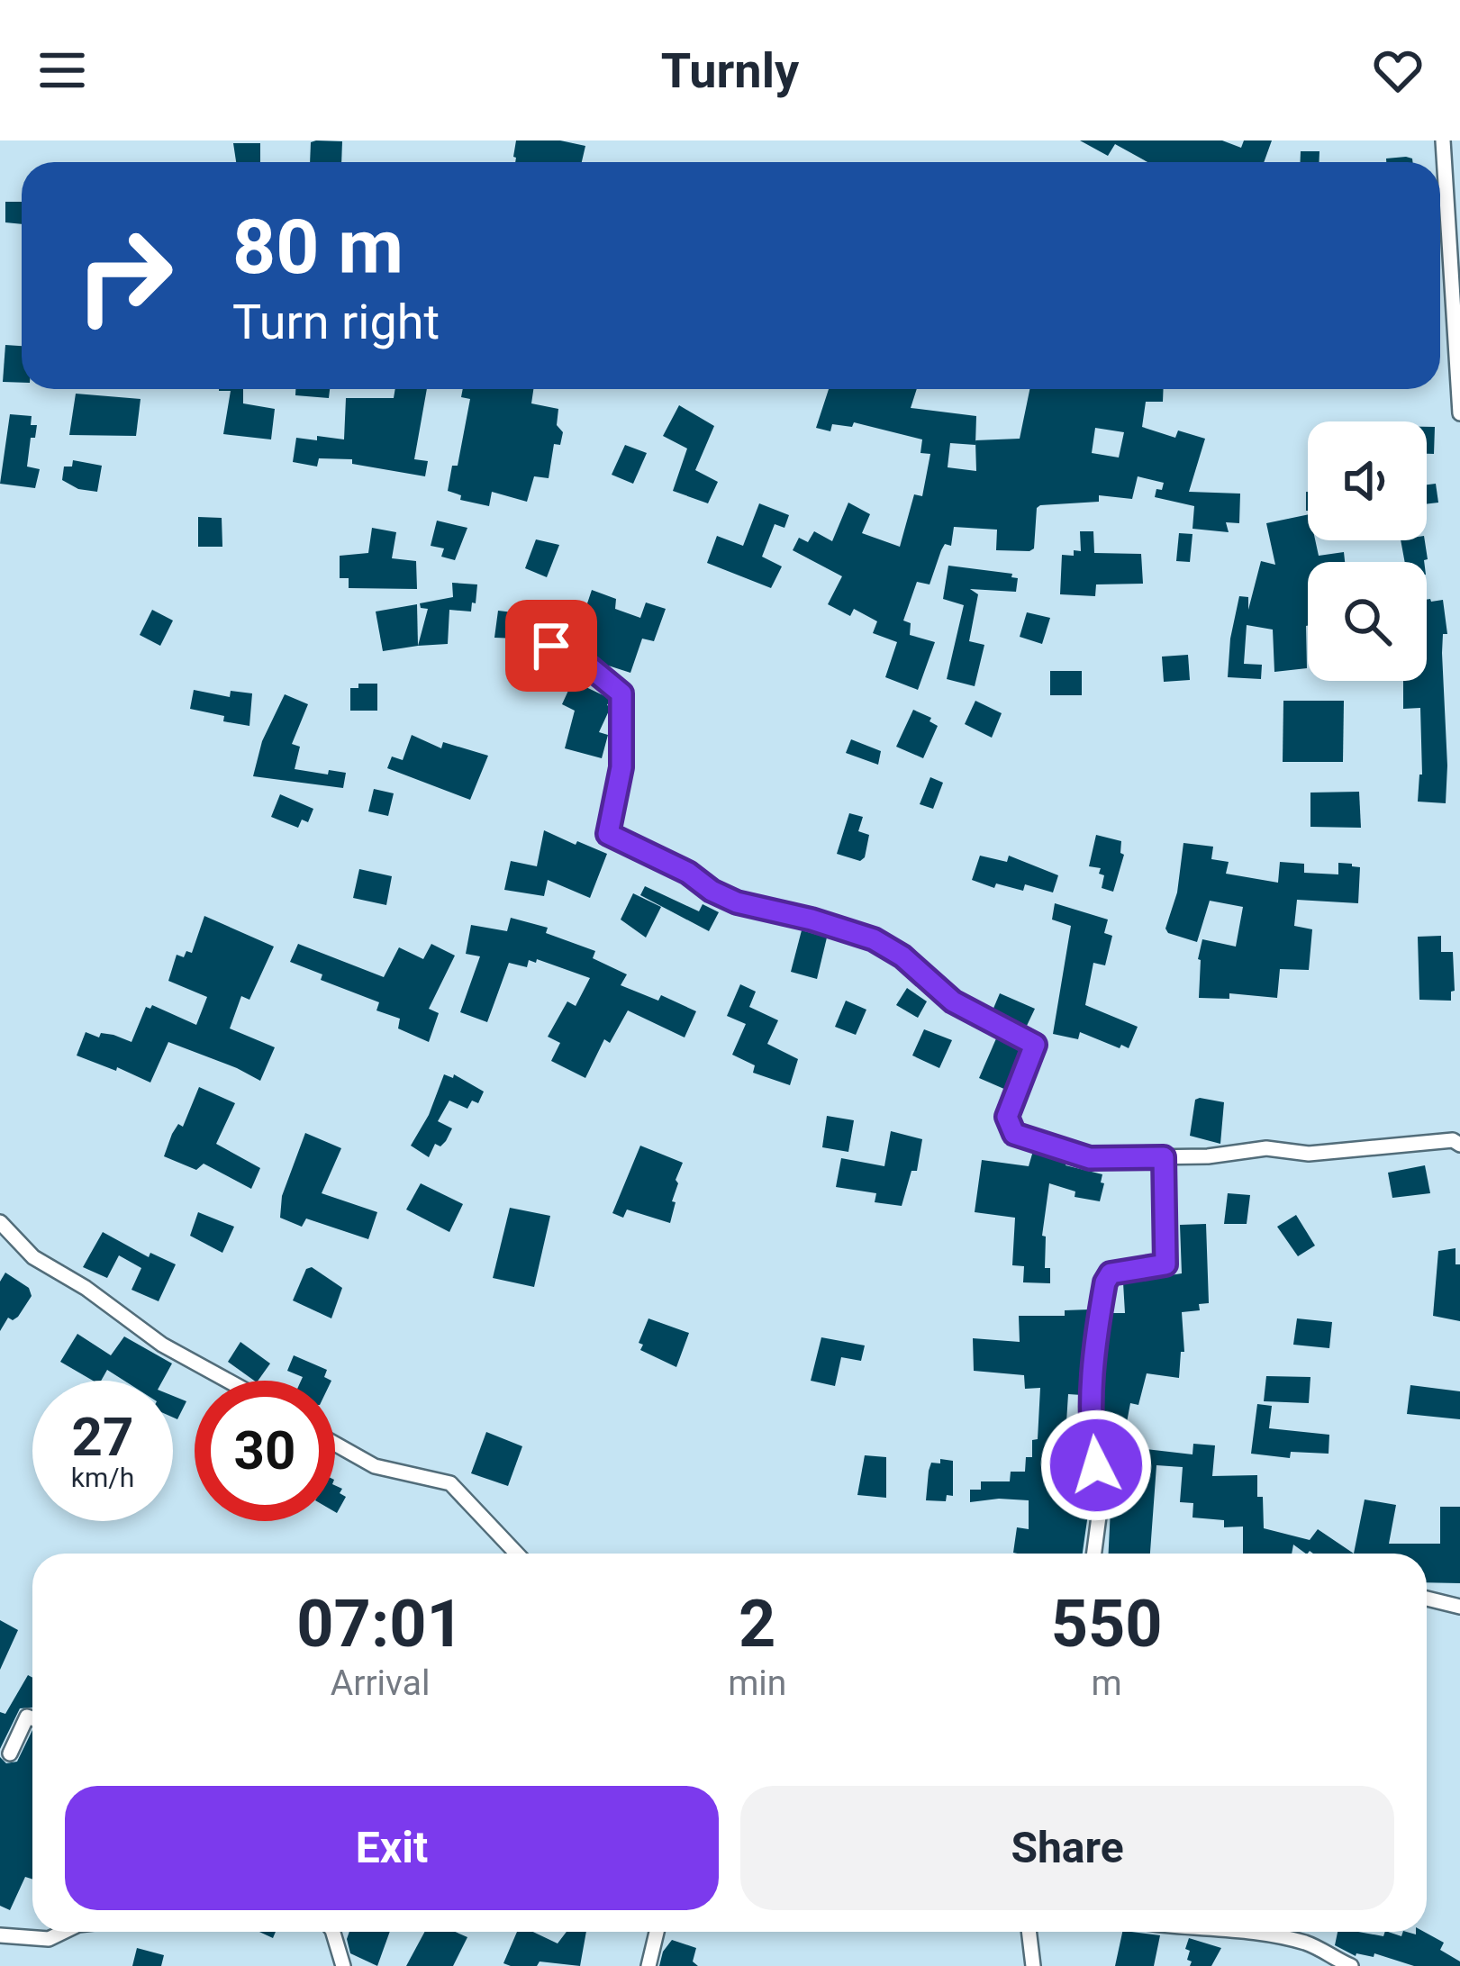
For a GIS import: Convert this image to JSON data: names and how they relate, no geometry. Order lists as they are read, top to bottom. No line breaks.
{"page":{"header":"Turnly","turn":["80 m","Turn right"],"speed":"27 km/h","limit":"30","eta":["07:01","Arrival","2","min","550","m"],"buttons":["Exit","Share"]}}
